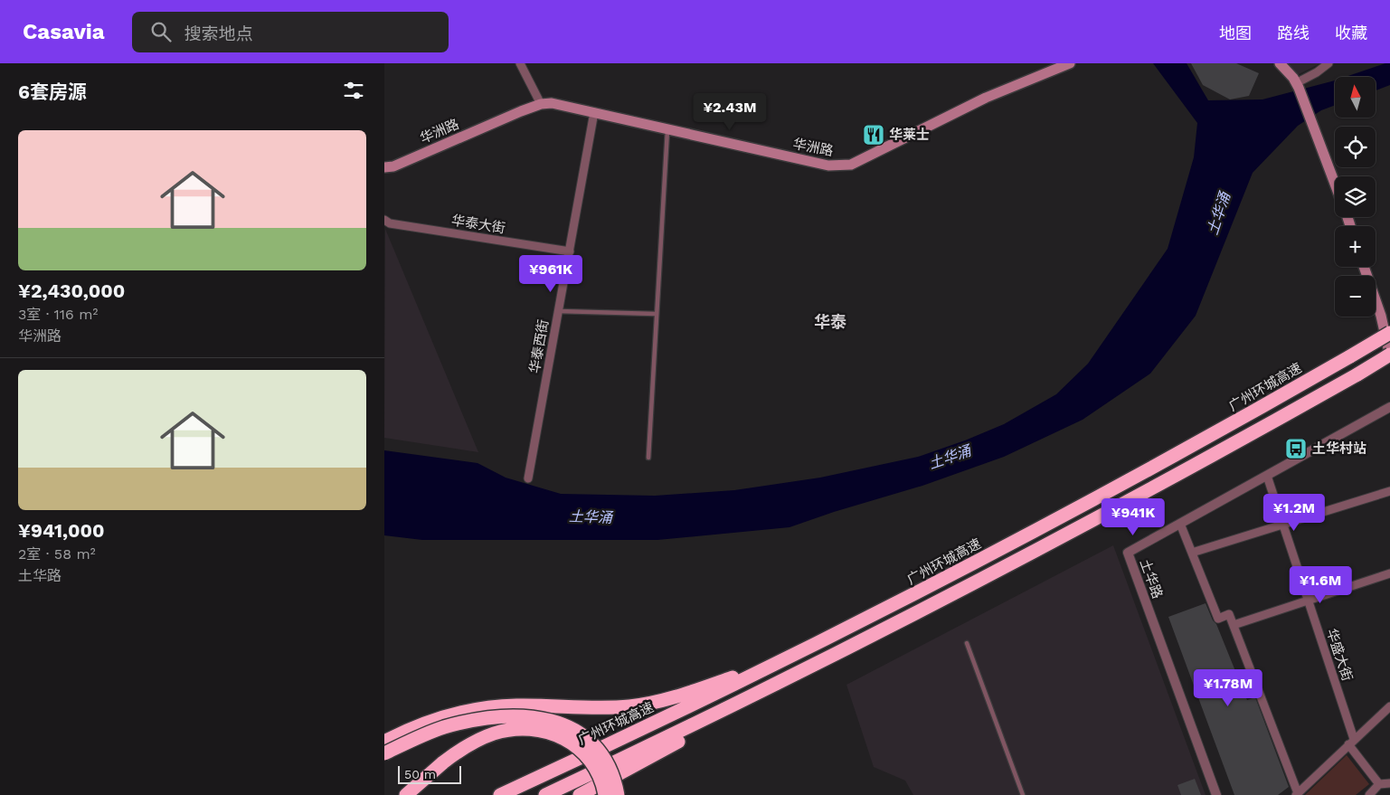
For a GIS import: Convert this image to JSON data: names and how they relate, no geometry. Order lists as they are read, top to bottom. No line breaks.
{"streets":{"highway":["广州环城高速"],"main road":["华洲路"],"street":["华泰大街","华泰西街","土华路","华盛大街"]},"crossings":[["华洲路","华泰西街"],["华泰大街","华泰西街"],["土华路","华盛大街"]],"districts":["华泰"],"water":["土华涌"],"places":{"restaurant":["华莱士"],"bus stop":["土华村站"]},"scale_bar":"50 m","north":"top","page":{"header":"Casavia","search":"搜索地点","nav":["地图","路线","收藏"],"heading":"6套房源","map_buttons":["+","−"],"price":["¥2.43M","¥961K","¥1.2M","¥941K","¥1.6M","¥1.78M"],"list":[{"name":"¥2,430,000","note":"3室 · 116 m² · 华洲路"},{"name":"¥941,000","note":"2室 · 58 m² · 土华路"}],"scale":"50 m"}}
